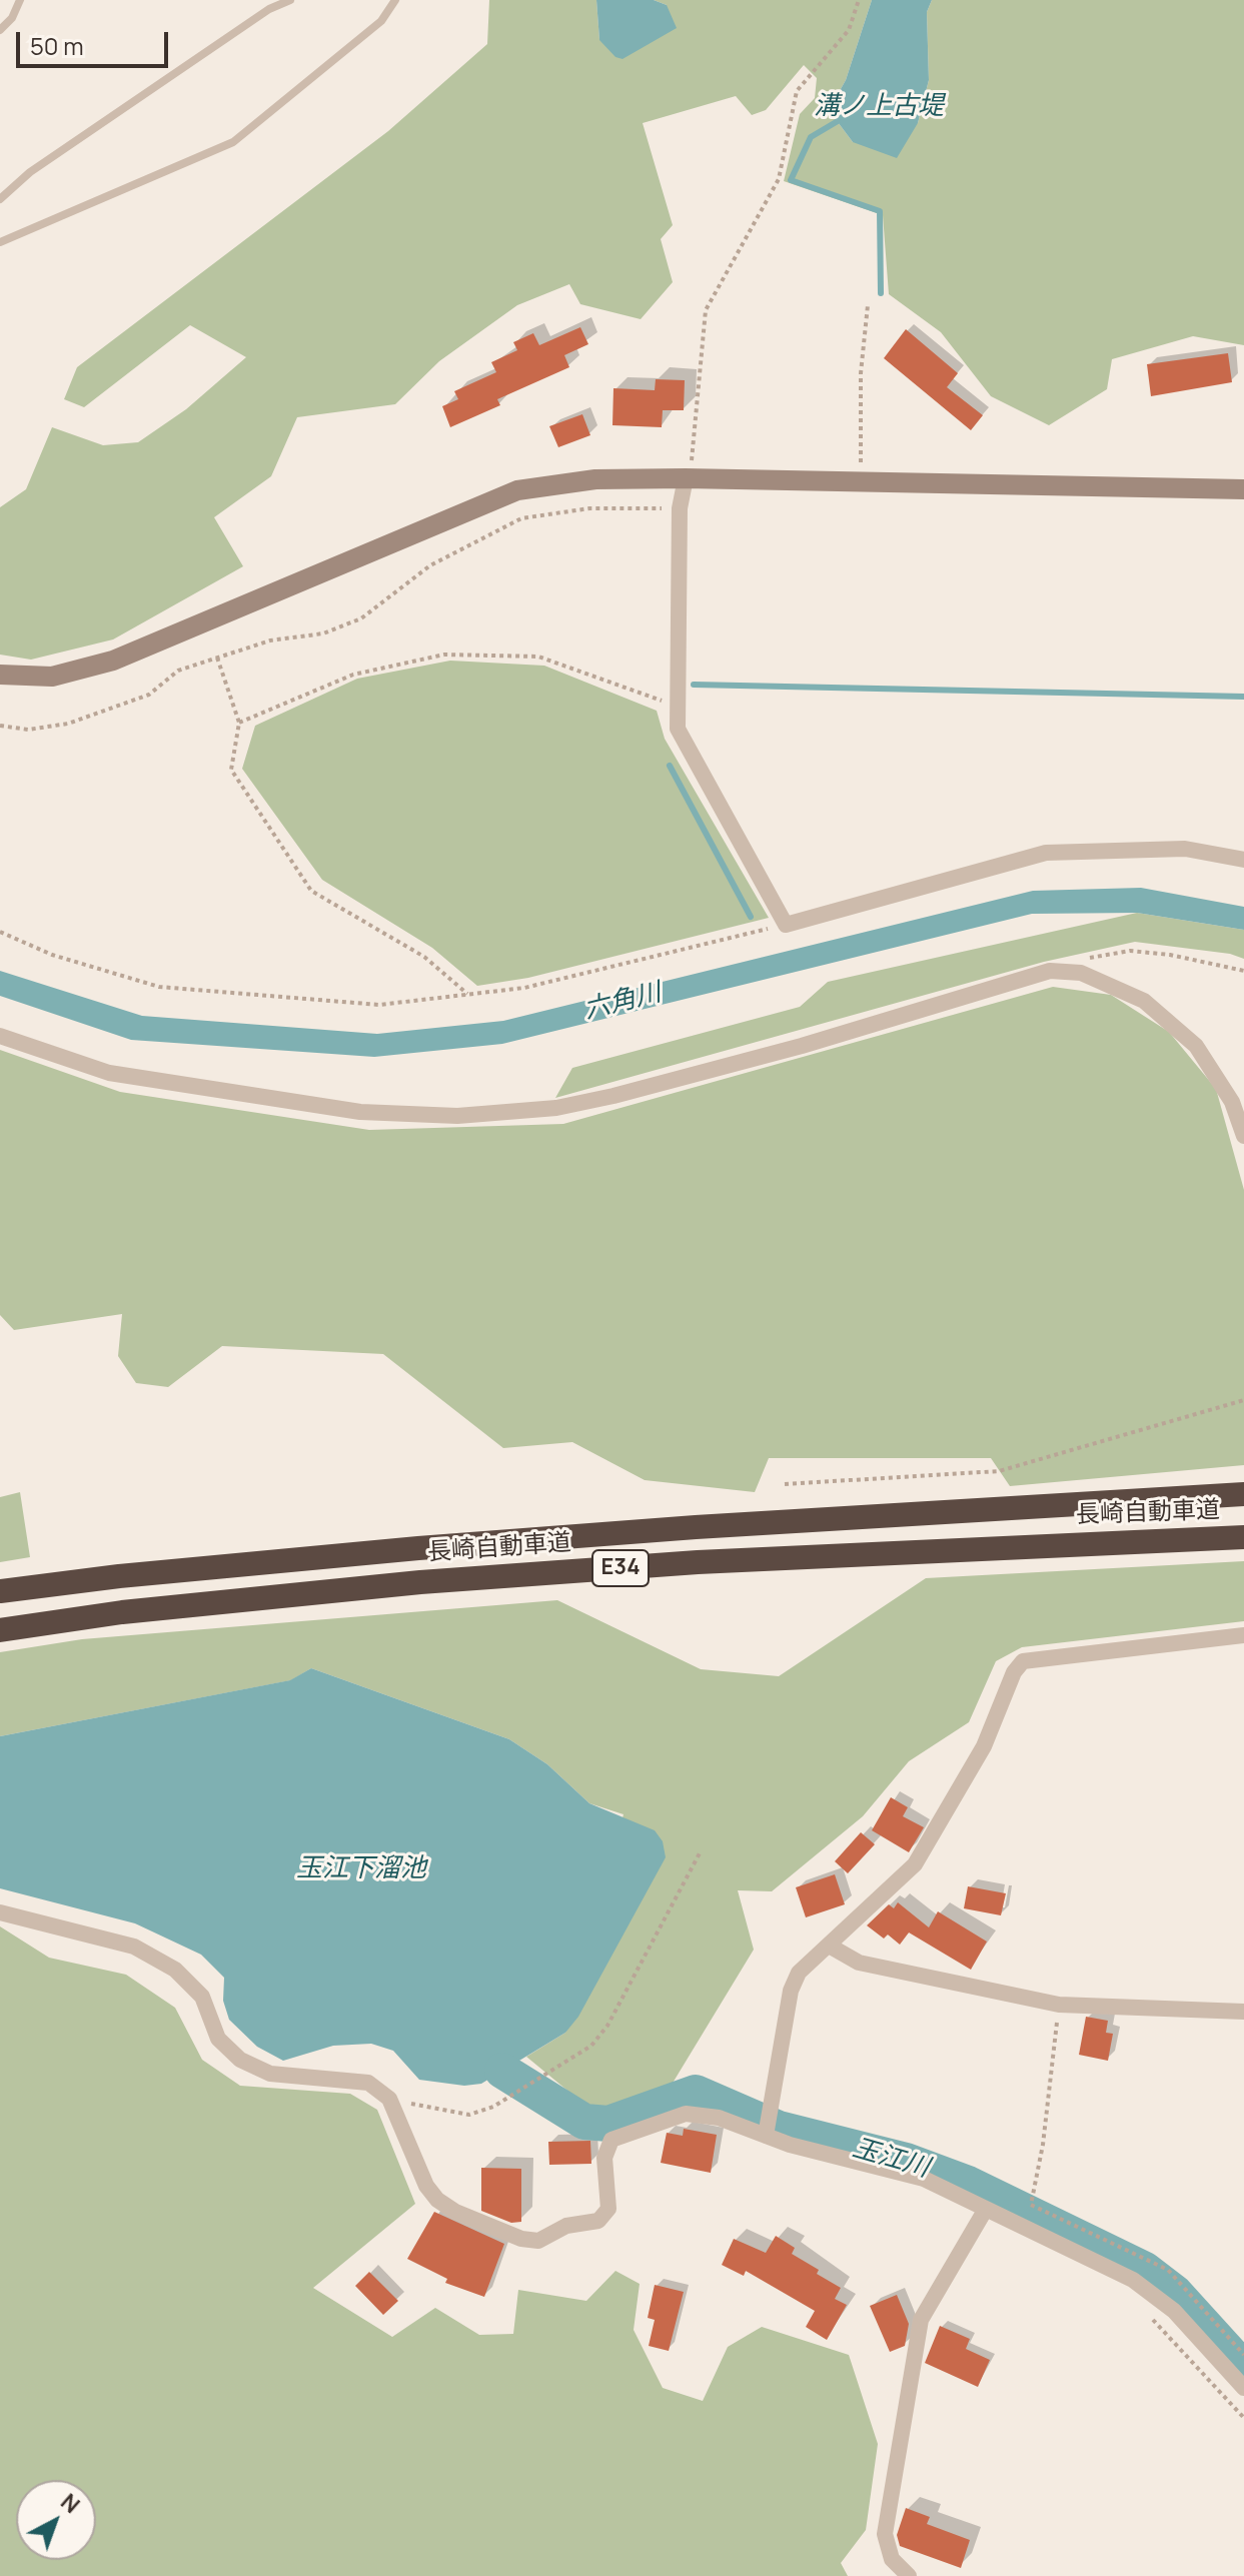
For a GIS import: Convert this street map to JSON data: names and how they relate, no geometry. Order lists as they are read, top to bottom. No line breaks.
{"streets":{"highway":["長崎自動車道","E34"]},"water":["溝ノ上古堤","六角川","玉江下溜池","玉江川"],"scale_bar":"50 m","north":"top right"}
